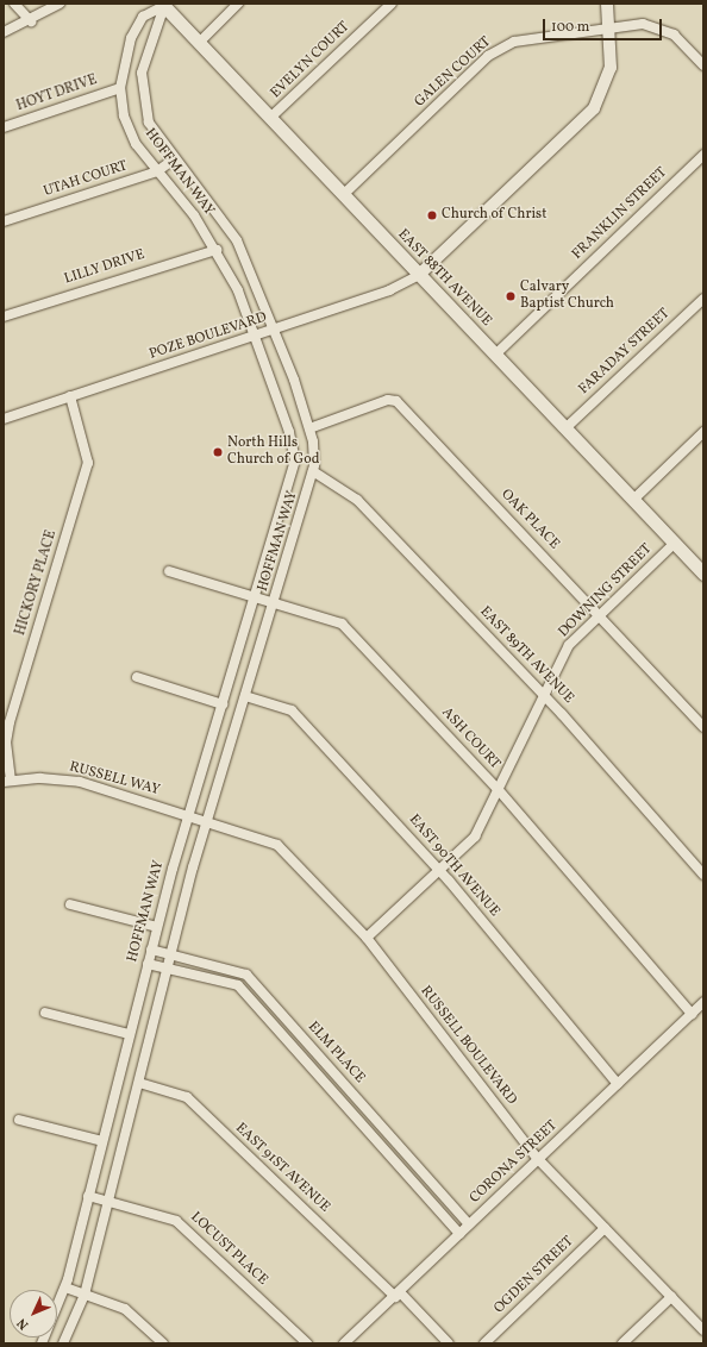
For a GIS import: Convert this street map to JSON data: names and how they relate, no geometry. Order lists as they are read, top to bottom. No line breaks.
{"streets":{"main road":["EAST 88TH AVENUE"],"street":["EVELYN COURT","GALEN COURT","HOYT DRIVE","HOFFMAN WAY","UTAH COURT","FRANKLIN STREET","LILLY DRIVE","POZE BOULEVARD","FARADAY STREET","OAK PLACE","HICKORY PLACE","DOWNING STREET","EAST 89TH AVENUE","ASH COURT","RUSSELL WAY","EAST 90TH AVENUE","RUSSELL BOULEVARD","ELM PLACE","CORONA STREET","EAST 91ST AVENUE","LOCUST PLACE","OGDEN STREET"]},"crossings":[["EVELYN COURT","EAST 88TH AVENUE"],["GALEN COURT","EAST 88TH AVENUE"],["HOYT DRIVE","HOFFMAN WAY"],["HOFFMAN WAY","UTAH COURT"],["HOFFMAN WAY","LILLY DRIVE"],["HOFFMAN WAY","EAST 88TH AVENUE"],["HOFFMAN WAY","POZE BOULEVARD"],["HOFFMAN WAY","OAK PLACE"],["HOFFMAN WAY","EAST 89TH AVENUE"],["HOFFMAN WAY","ASH COURT"],["HOFFMAN WAY","RUSSELL WAY"],["HOFFMAN WAY","EAST 90TH AVENUE"],["HOFFMAN WAY","RUSSELL BOULEVARD"],["HOFFMAN WAY","ELM PLACE"],["HOFFMAN WAY","EAST 91ST AVENUE"],["HOFFMAN WAY","LOCUST PLACE"],["FRANKLIN STREET","EAST 88TH AVENUE"],["EAST 88TH AVENUE","POZE BOULEVARD"],["EAST 88TH AVENUE","FARADAY STREET"],["EAST 88TH AVENUE","DOWNING STREET"],["POZE BOULEVARD","HICKORY PLACE"],["OAK PLACE","DOWNING STREET"],["HICKORY PLACE","RUSSELL WAY"],["DOWNING STREET","EAST 89TH AVENUE"],["DOWNING STREET","ASH COURT"],["DOWNING STREET","EAST 90TH AVENUE"],["DOWNING STREET","RUSSELL BOULEVARD"],["ASH COURT","CORONA STREET"],["RUSSELL WAY","RUSSELL BOULEVARD"],["EAST 90TH AVENUE","CORONA STREET"],["RUSSELL BOULEVARD","CORONA STREET"],["RUSSELL BOULEVARD","OGDEN STREET"],["ELM PLACE","CORONA STREET"],["CORONA STREET","EAST 91ST AVENUE"]],"places":["Church of Christ","Calvary Baptist Church","North Hills Church of God"],"scale_bar":"100 m","north":"bottom left"}
